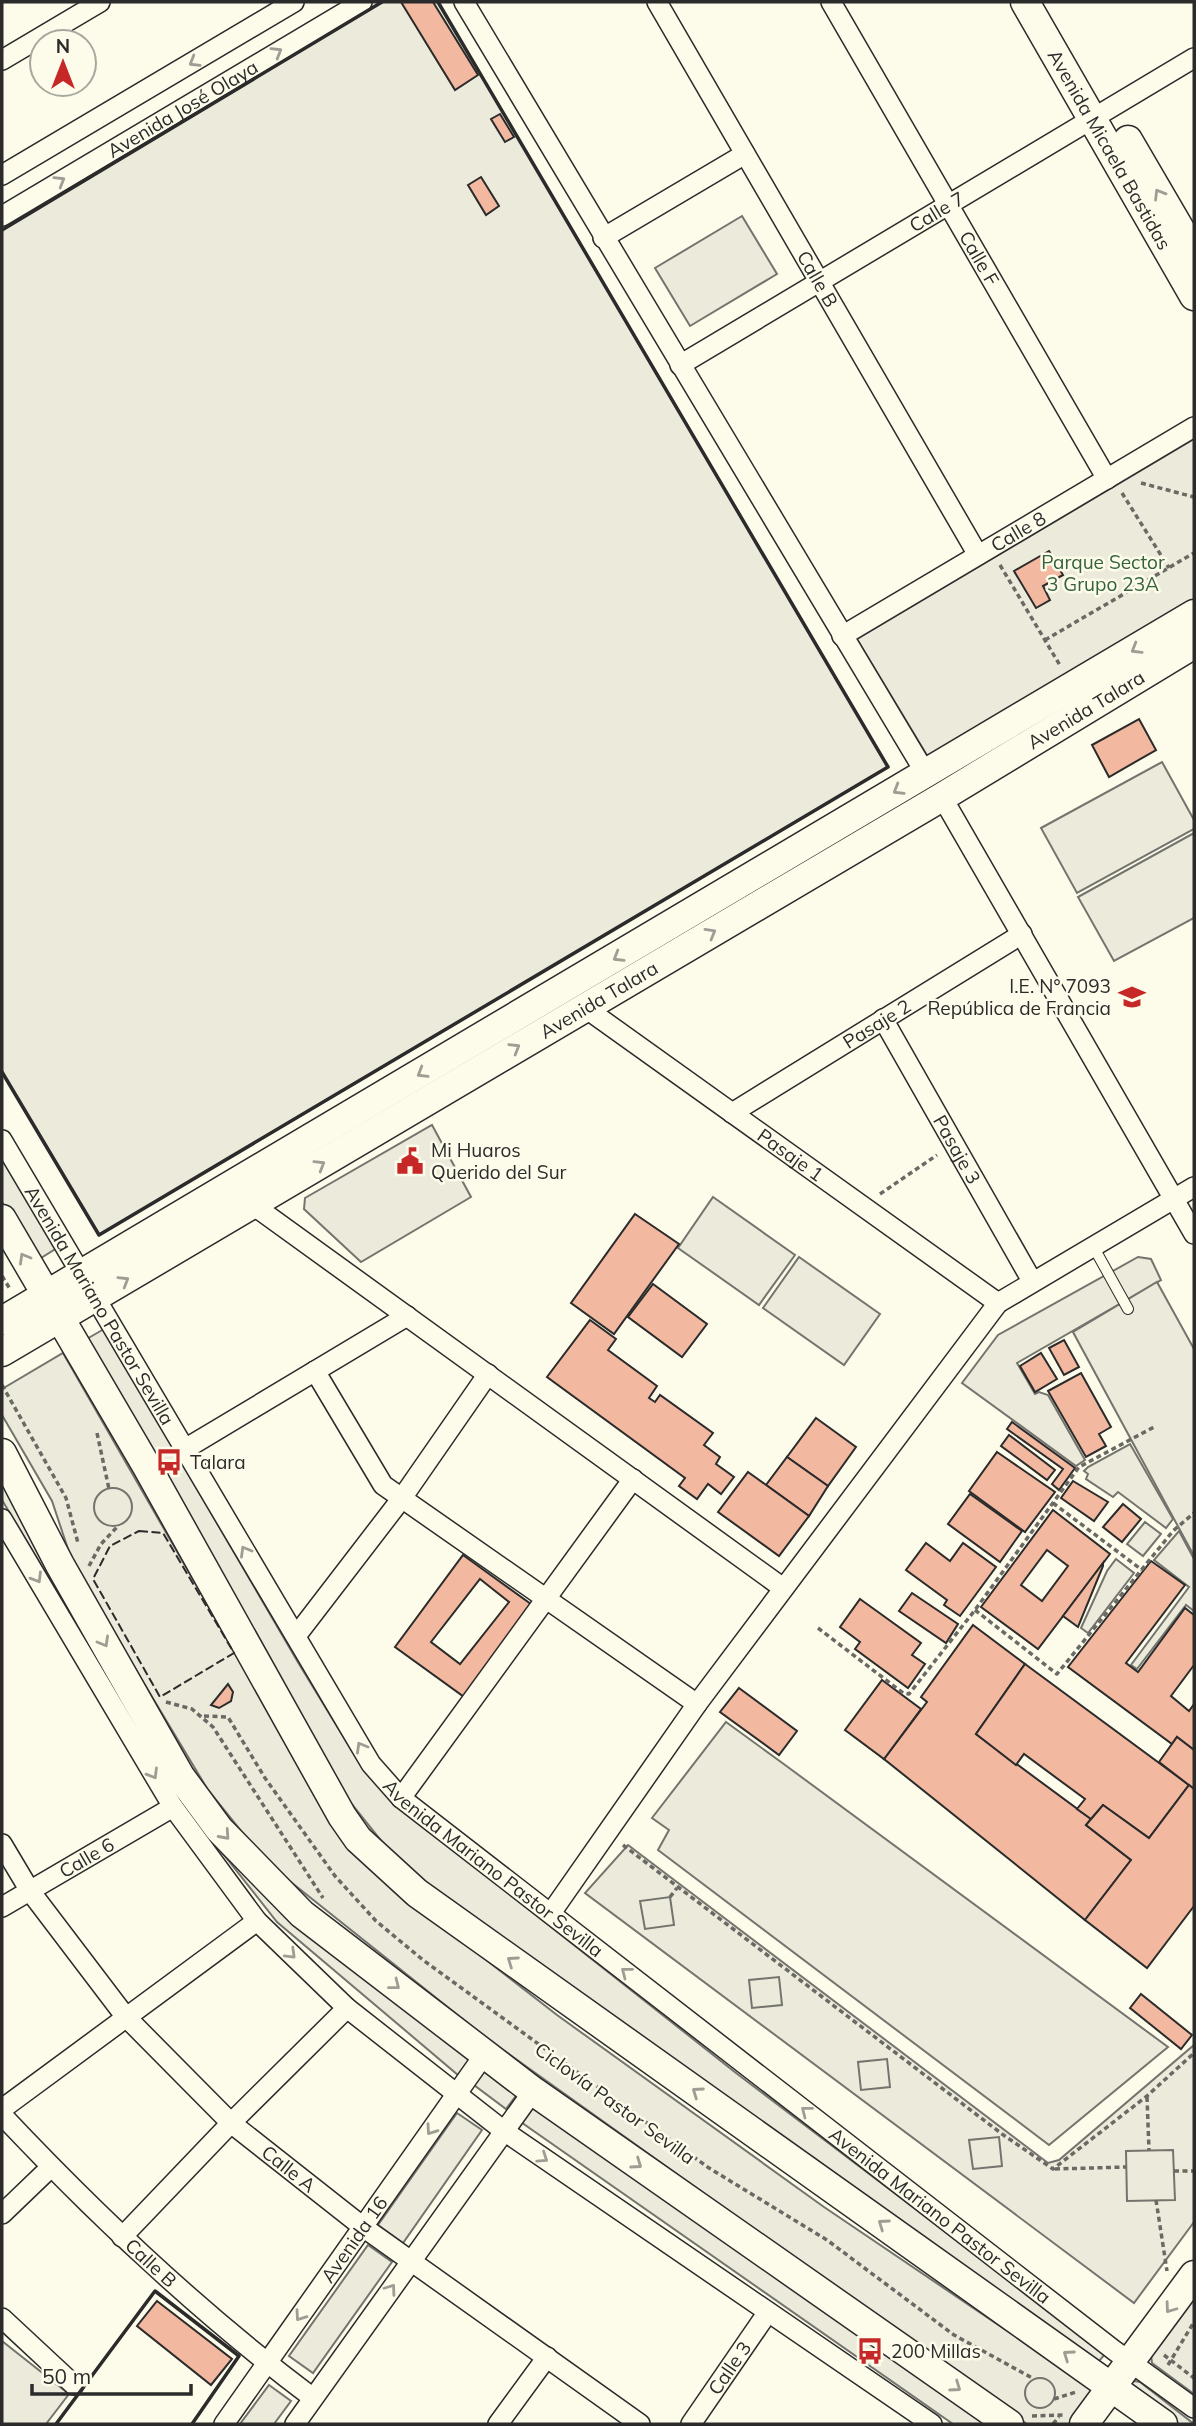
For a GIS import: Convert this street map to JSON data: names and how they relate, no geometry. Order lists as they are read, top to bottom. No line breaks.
{"streets":{"street":["Avenida José Olaya","Avenida Micaela Bastidas","Calle 7","Calle F","Calle B","Calle 8","Avenida Talara","Pasaje 2","Pasaje 3","Pasaje 1","Avenida Mariano Pastor Sevilla","Calle 6","Calle A","Avenida 16","Calle 3"]},"crossings":[["Avenida Micaela Bastidas","Calle 7"],["Calle 7","Calle F"],["Calle 7","Calle B"],["Calle F","Calle 8"],["Calle B","Calle 8"],["Calle B","Avenida 16"],["Avenida Talara","Pasaje 1"],["Avenida Talara","Avenida Mariano Pastor Sevilla"],["Pasaje 2","Pasaje 3"],["Pasaje 2","Pasaje 1"],["Calle 6","Calle A"],["Calle A","Avenida 16"]],"parks":["Parque Sector 3 Grupo 23A"],"places":{"school or university":["I.E. N° 7093 República de Francia"],"public building":["Mi Huaros Querido del Sur"],"bus stop":["Talara","200 Millas"]},"scale_bar":"50 m","north":"top"}
